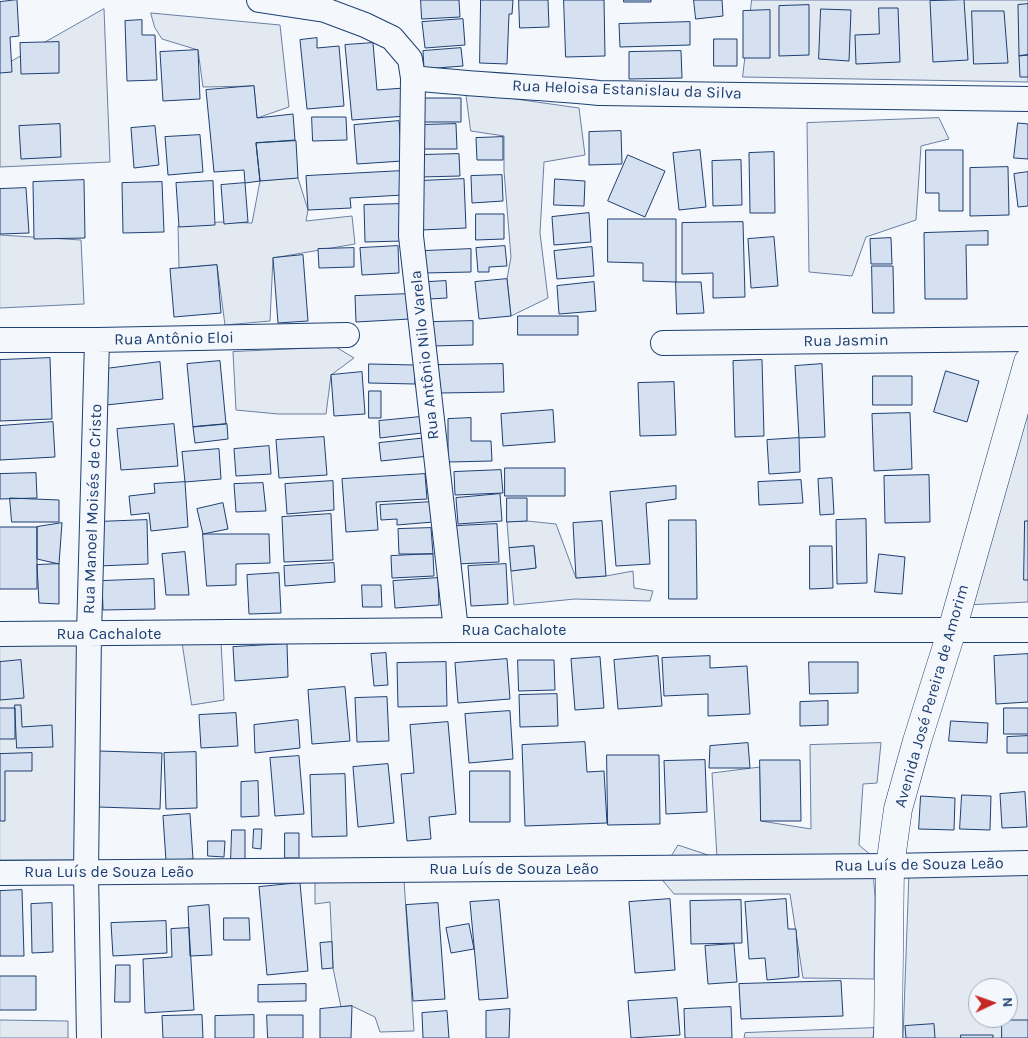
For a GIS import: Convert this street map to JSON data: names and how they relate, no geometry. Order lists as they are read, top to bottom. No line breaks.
{"streets":{"main road":["Avenida José Pereira de Amorim"],"street":["Rua Heloisa Estanislau da Silva","Rua Antônio Eloi","Rua Jasmin","Rua Antônio Nilo Varela","Rua Manoel Moisés de Cristo","Rua Cachalote","Rua Luís de Souza Leão"]},"crossings":[["Rua Heloisa Estanislau da Silva","Rua Antônio Nilo Varela"],["Rua Antônio Eloi","Rua Manoel Moisés de Cristo"],["Rua Antônio Nilo Varela","Rua Cachalote"],["Rua Manoel Moisés de Cristo","Rua Cachalote"],["Rua Manoel Moisés de Cristo","Rua Luís de Souza Leão"],["Rua Cachalote","Avenida José Pereira de Amorim"],["Avenida José Pereira de Amorim","Rua Luís de Souza Leão"]],"north":"right"}
